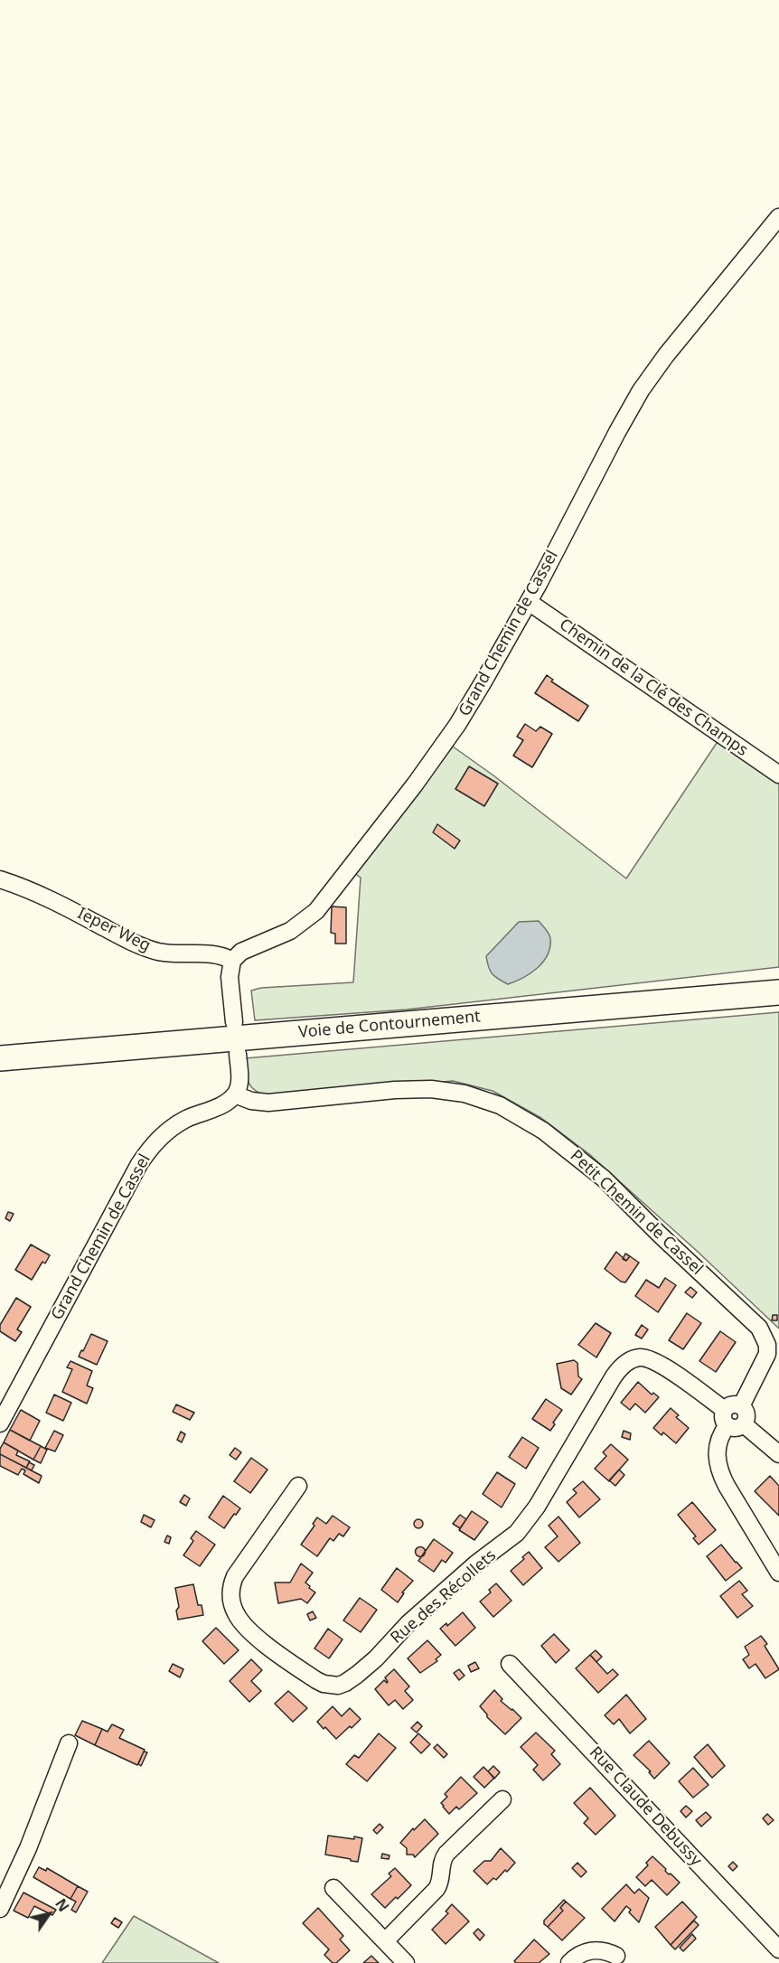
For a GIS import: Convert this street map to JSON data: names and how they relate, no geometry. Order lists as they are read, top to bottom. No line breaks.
{"streets":{"highway":["Voie de Contournement"],"street":["Grand Chemin de Cassel","Chemin de la Clé des Champs","Ieper Weg","Petit Chemin de Cassel","Rue des Récollets","Rue Claude Debussy"]},"crossings":[["Grand Chemin de Cassel","Chemin de la Clé des Champs"],["Grand Chemin de Cassel","Ieper Weg"],["Grand Chemin de Cassel","Petit Chemin de Cassel"],["Petit Chemin de Cassel","Rue des Récollets"]],"north":"top right"}
